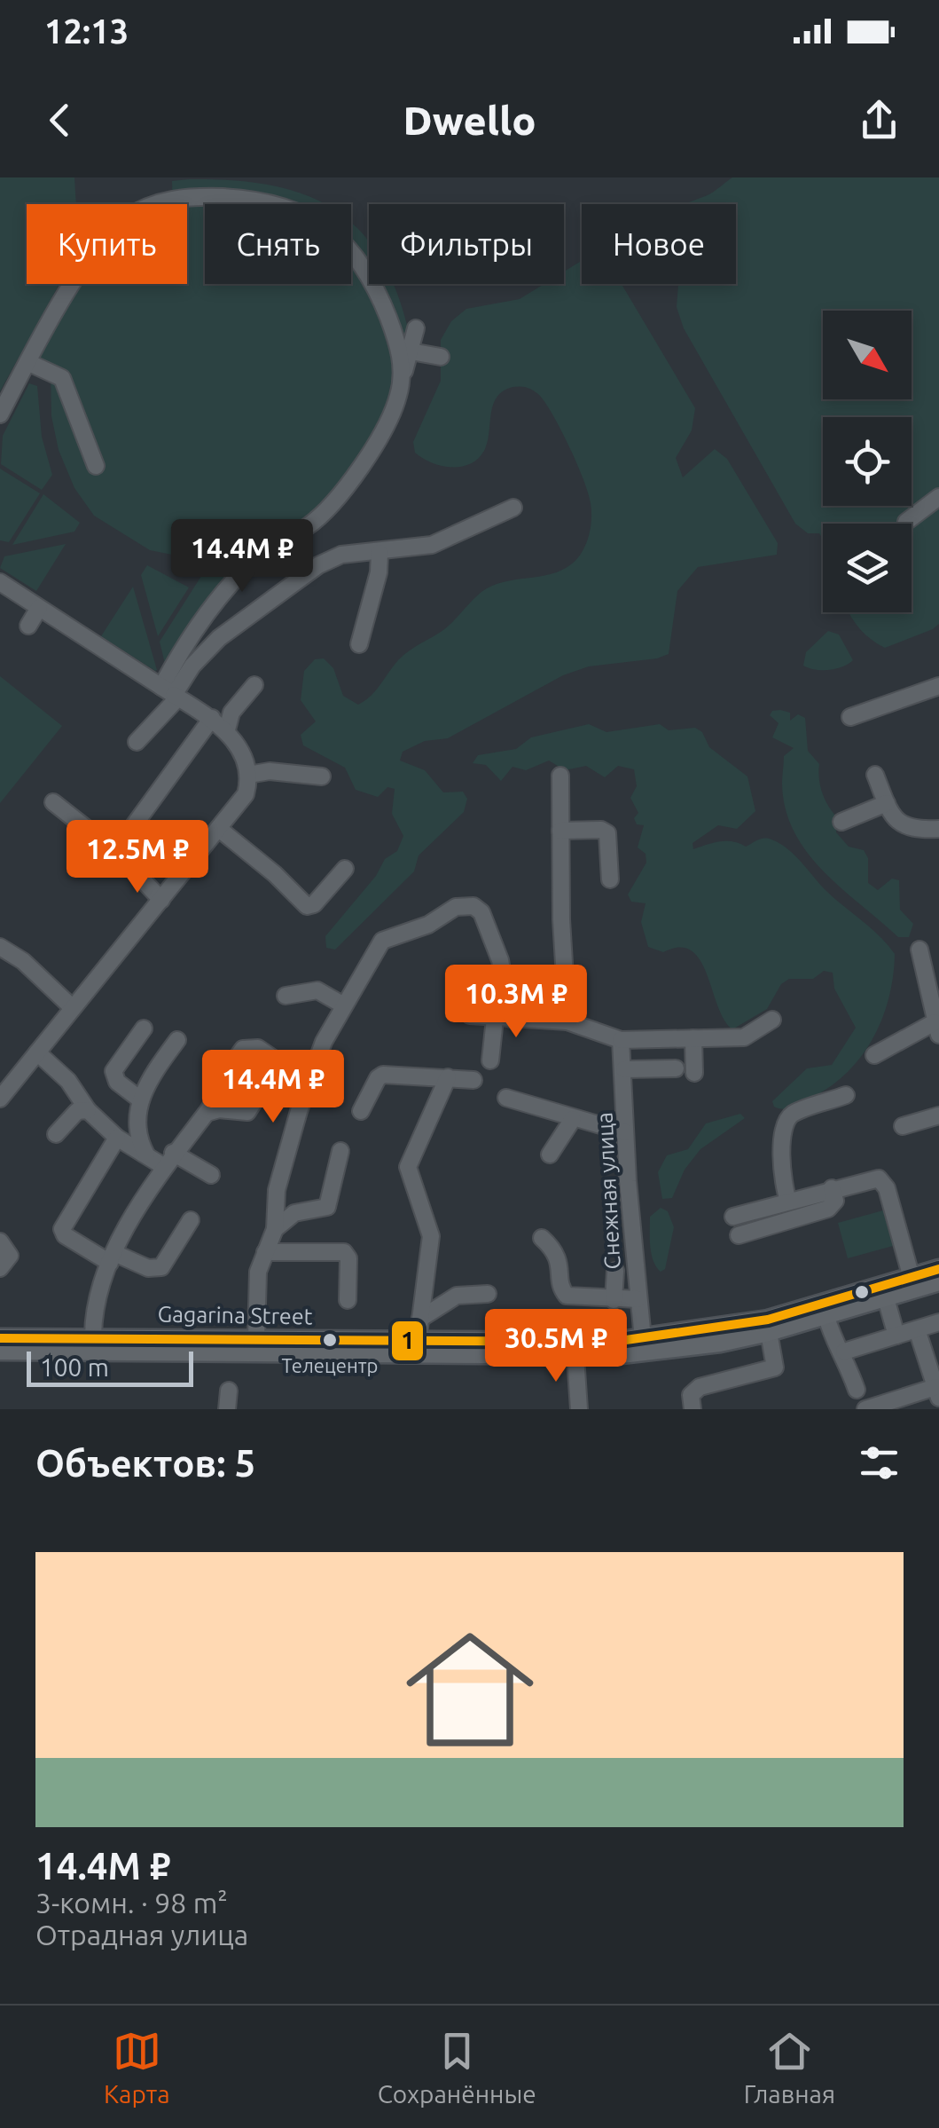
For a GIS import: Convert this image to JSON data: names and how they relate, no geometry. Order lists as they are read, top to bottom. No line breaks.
{"streets":{"main road":["Gagarina Street"],"street":["Снежная улица"]},"crossings":[["Снежная улица","Gagarina Street"]],"places":["Телецентр"],"lines":["transit line 1"],"scale_bar":"100 m","north":"bottom right","page":{"status":"12:13","header":"Dwello","chip":["Купить","Снять","Фильтры","Новое"],"price":["14.4M ₽","12.5M ₽","10.3M ₽","14.4M ₽","30.5M ₽"],"scale":"100 m","heading":"Объектов: 5","list":[{"name":"14.4M ₽","note":"3-комн. · 98 m² · Отрадная улица"}],"tabs":["Карта","Сохранённые","Главная"]}}
